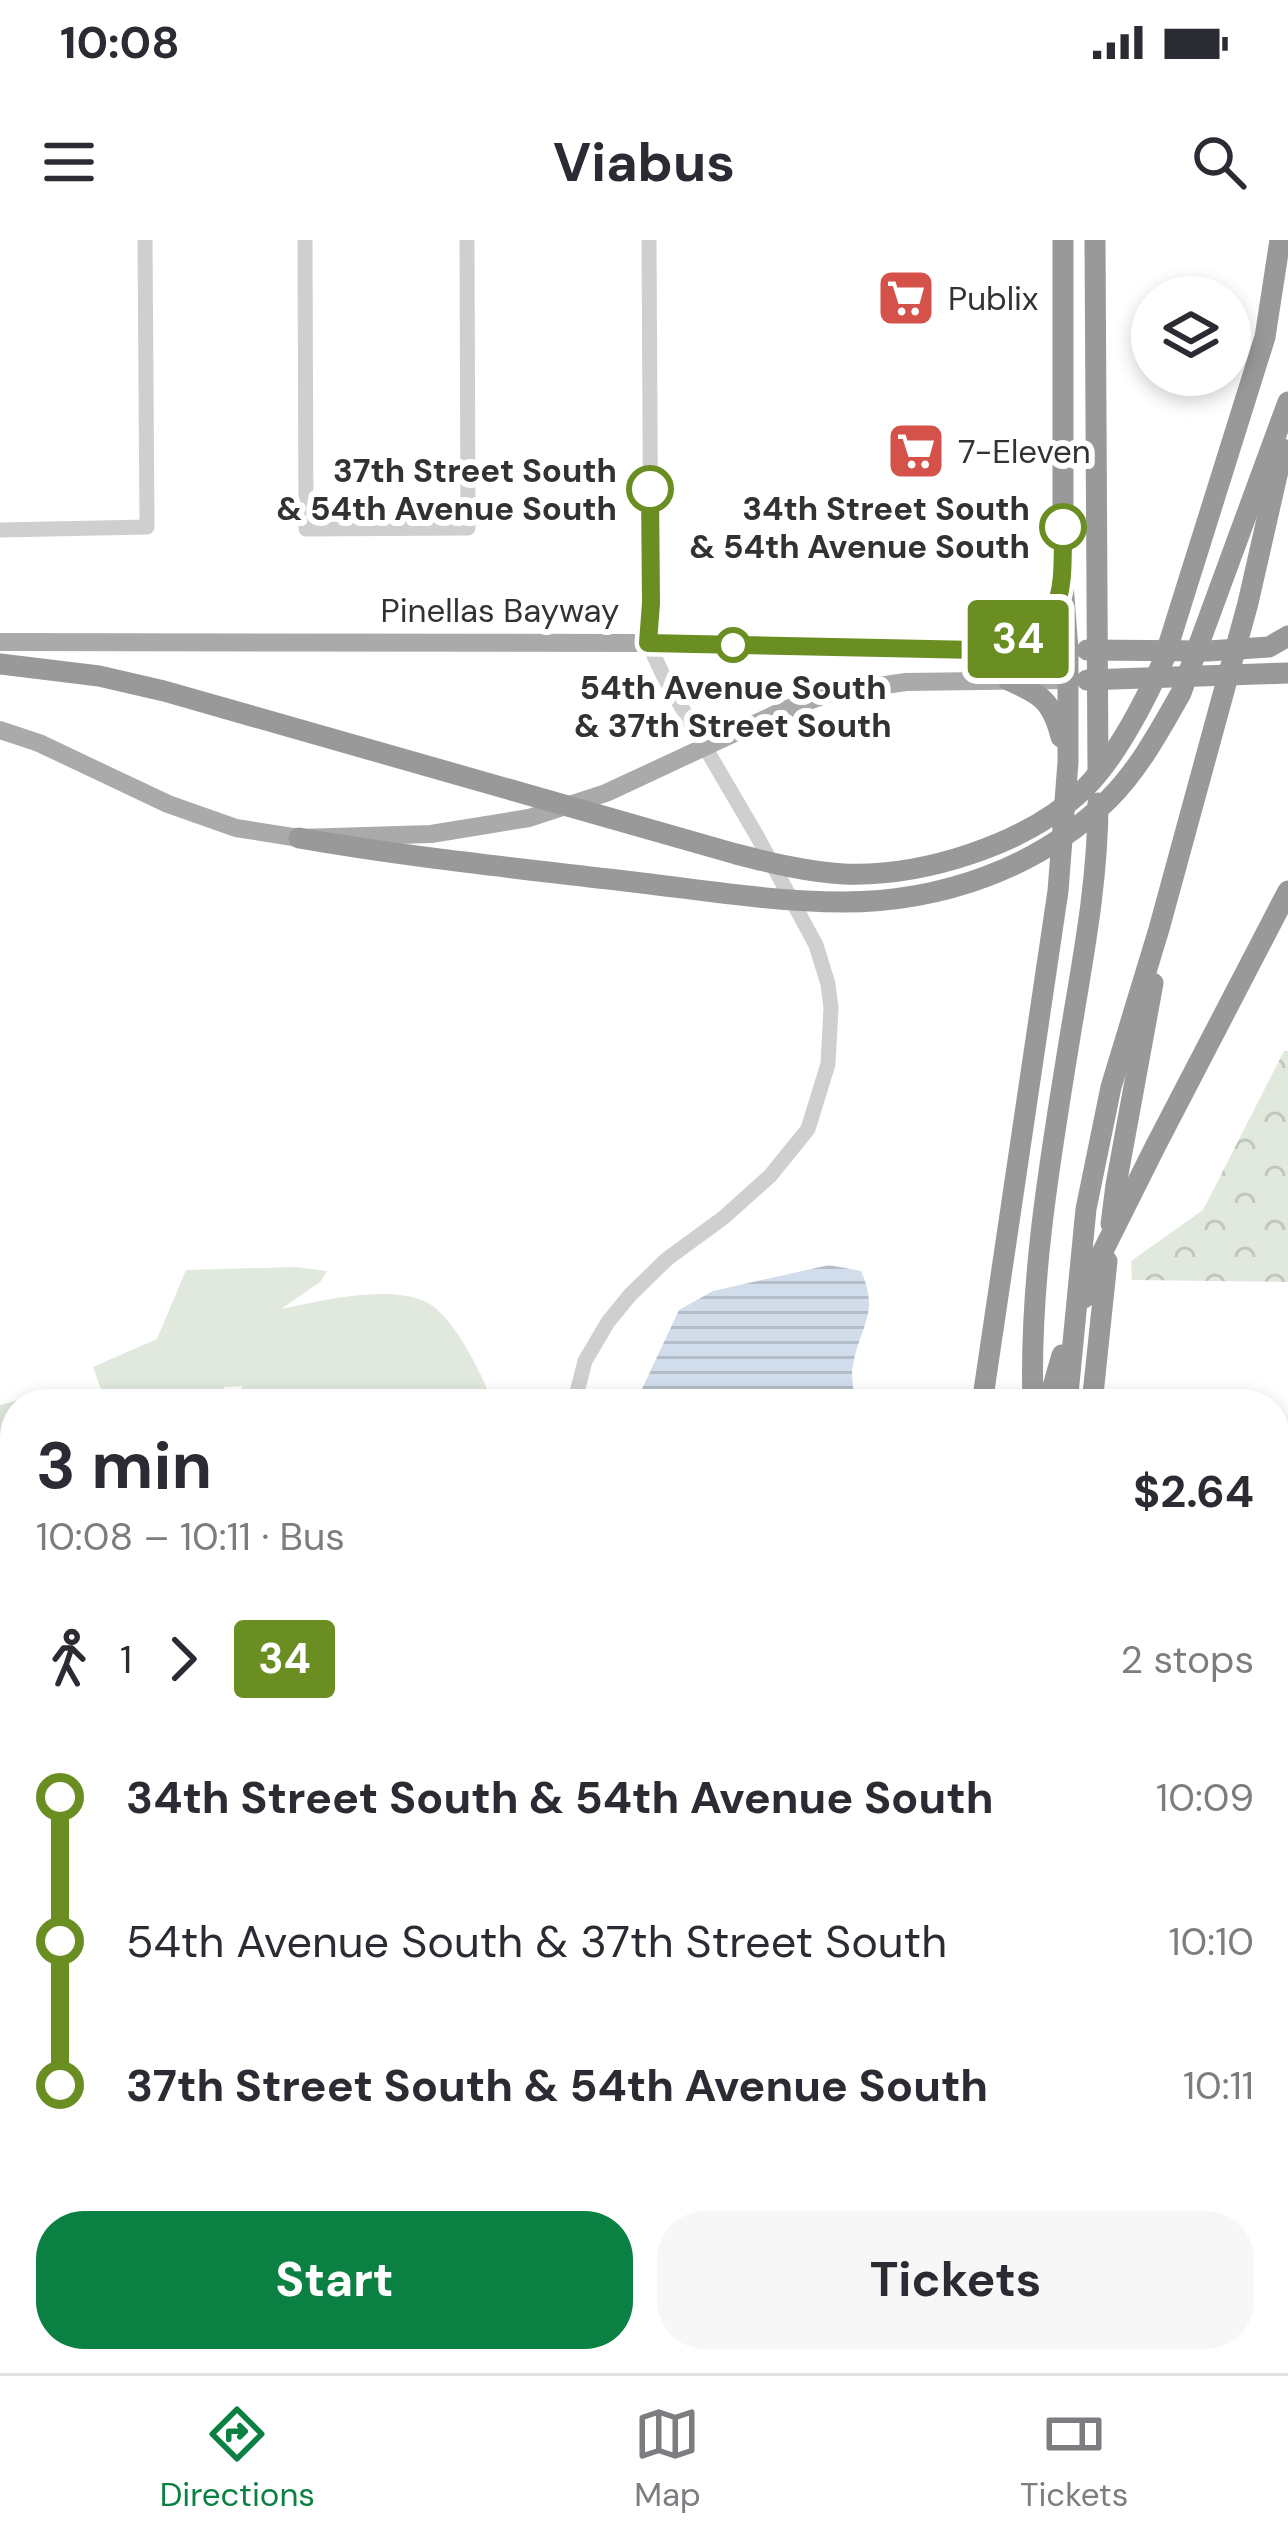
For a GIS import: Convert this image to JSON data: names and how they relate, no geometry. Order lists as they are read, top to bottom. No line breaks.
{"streets":{"highway":["Pinellas Bayway"]},"places":{"supermarket":["Publix","7-Eleven"],"other":["37th Street South & 54th Avenue South","34th Street South & 54th Avenue South","54th Avenue South & 37th Street South"]},"lines":["bus line 34"],"page":{"status":"10:08","header":"Viabus","on_map":"34","heading":["3 min","10:08 – 10:11 · Bus","$2.64"],"legs":["1","34","2 stops"],"list":[{"name":"34th Street South & 54th Avenue South","value":"10:09"},{"name":"54th Avenue South & 37th Street South","value":"10:10"},{"name":"37th Street South & 54th Avenue South","value":"10:11"}],"buttons":["Start","Tickets"],"tabs":["Directions","Map","Tickets"]}}
